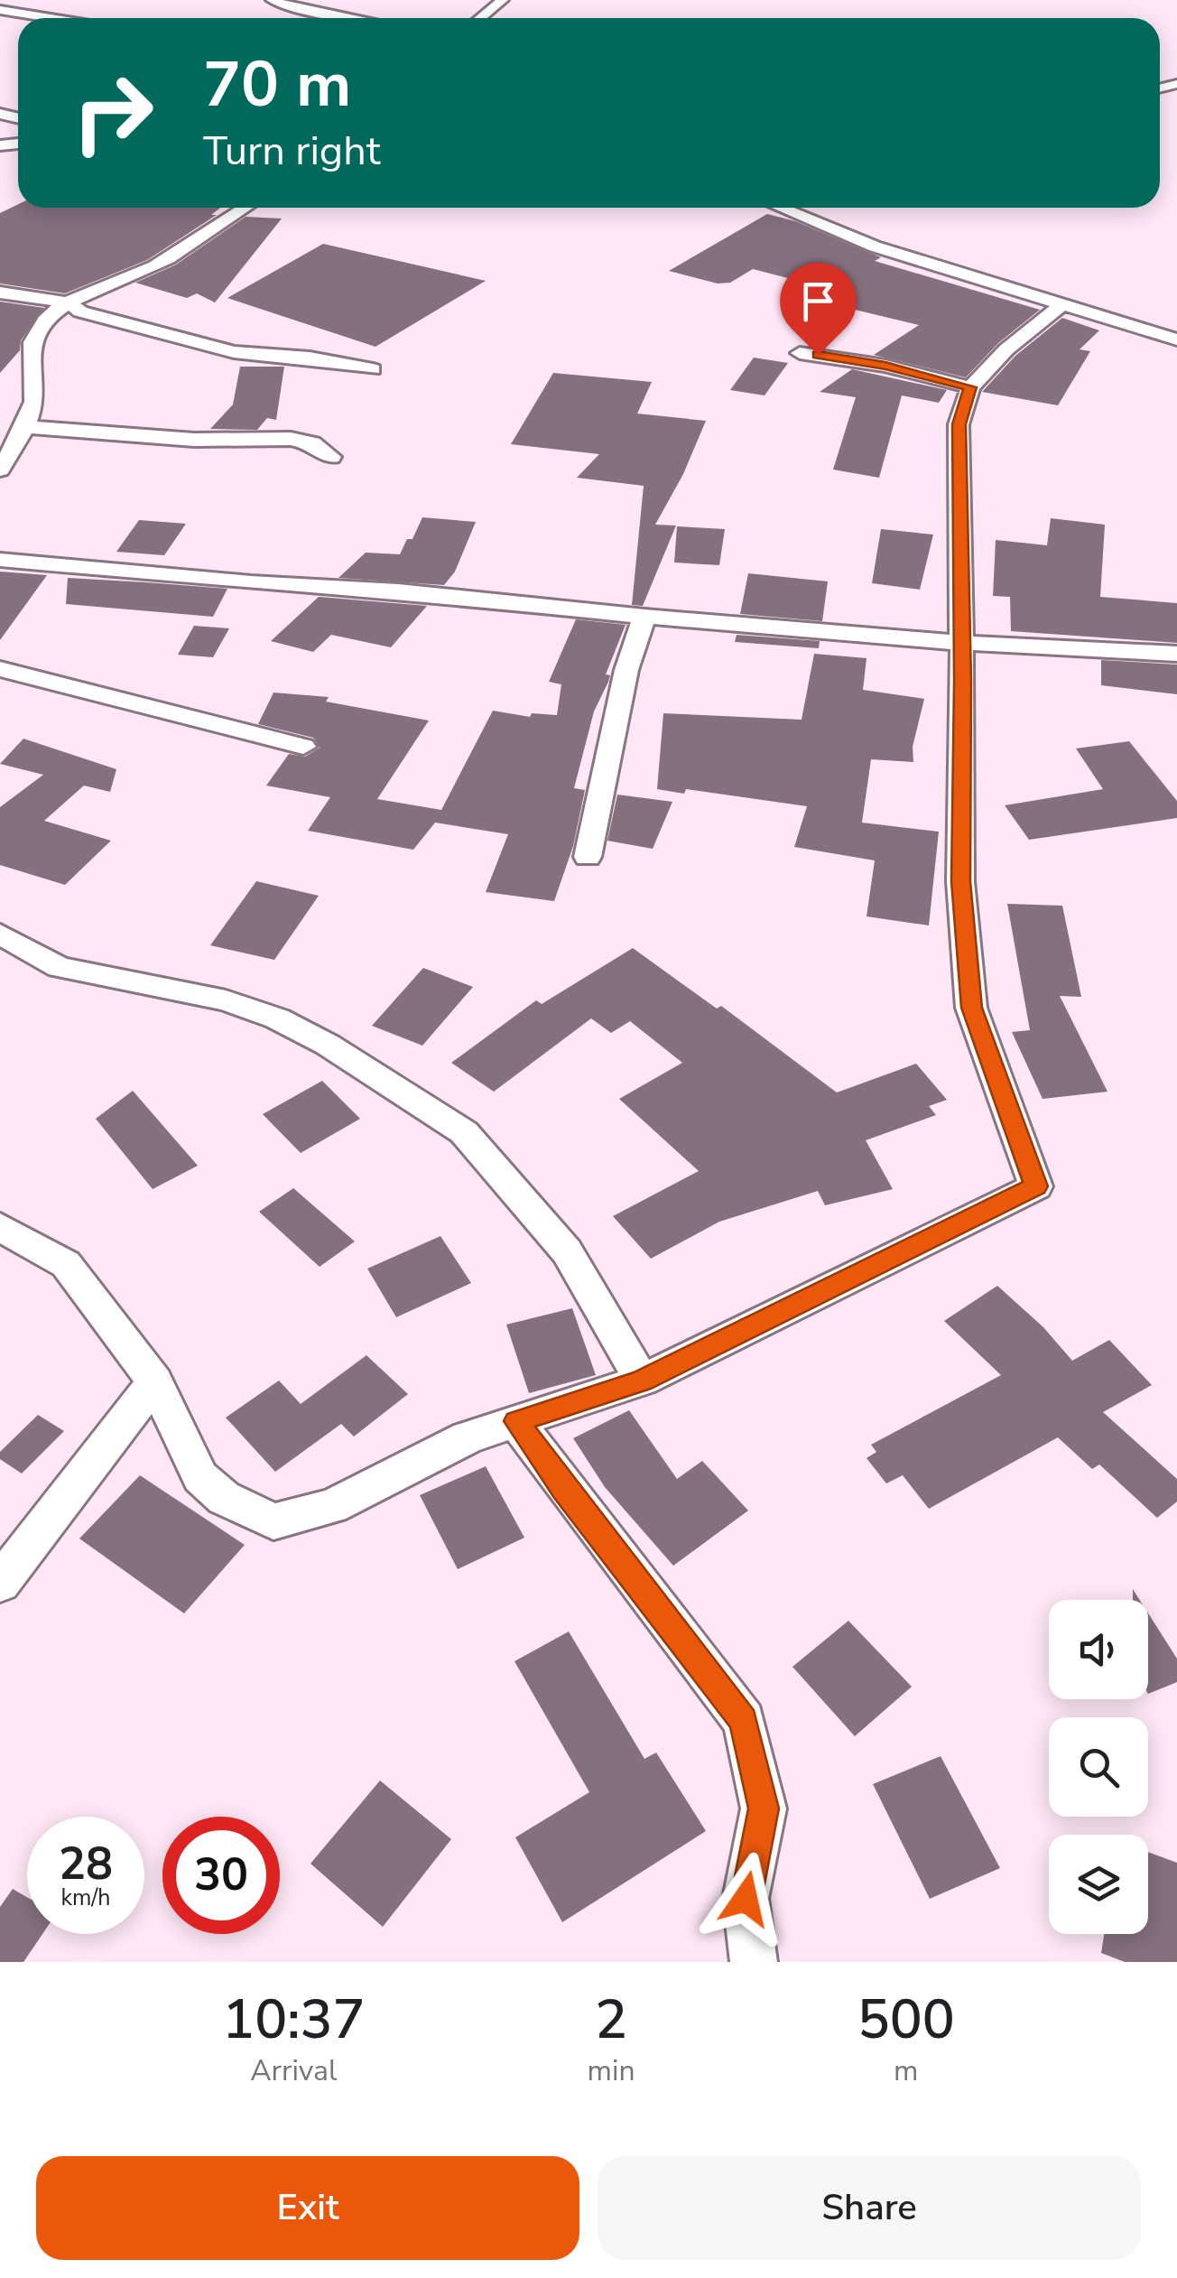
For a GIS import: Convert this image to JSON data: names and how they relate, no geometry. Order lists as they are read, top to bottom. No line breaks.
{"page":{"turn":["70 m","Turn right"],"speed":"28 km/h","limit":"30","eta":["10:37","Arrival","2","min","500","m"],"buttons":["Exit","Share"]}}
